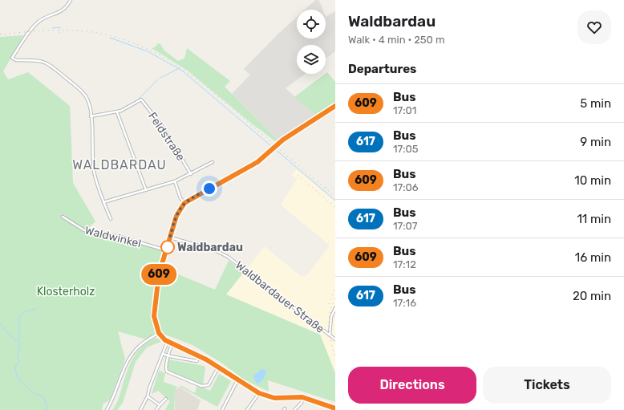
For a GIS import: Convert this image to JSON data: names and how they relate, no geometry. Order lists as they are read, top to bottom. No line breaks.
{"streets":{"street":["Feldstraße","Waldwinkel","Waldbardauer Straße"]},"districts":["WALDBARDAU"],"parks":["Klosterholz"],"places":["Waldbardau"],"lines":["bus line 609"],"page":{"on_map":"609","heading":[["Waldbardau","Walk · 4 min · 250 m"],"Departures"],"list":[{"mark":"609","name":"Bus","note":"17:01","value":"5 min"},{"mark":"617","name":"Bus","note":"17:05","value":"9 min"},{"mark":"609","name":"Bus","note":"17:06","value":"10 min"},{"mark":"617","name":"Bus","note":"17:07","value":"11 min"},{"mark":"609","name":"Bus","note":"17:12","value":"16 min"},{"mark":"617","name":"Bus","note":"17:16","value":"20 min"}],"buttons":["Directions","Tickets"]}}
